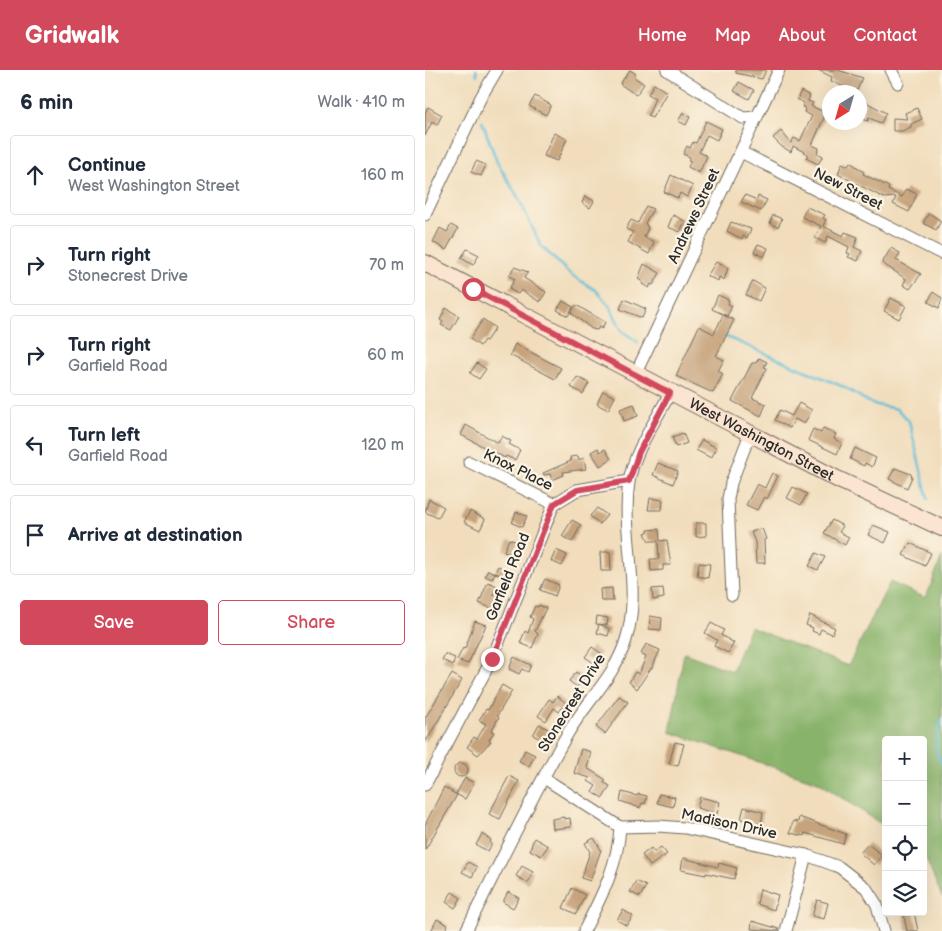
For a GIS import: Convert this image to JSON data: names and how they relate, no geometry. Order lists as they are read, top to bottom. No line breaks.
{"streets":{"main road":["West Washington Street"],"street":["New Street","Andrews Street","Knox Place","Garfield Road","Stonecrest Drive","Madison Drive"]},"crossings":[["New Street","Andrews Street"],["Andrews Street","West Washington Street"],["West Washington Street","Stonecrest Drive"],["Knox Place","Garfield Road"]],"north":"bottom left","page":{"header":"Gridwalk","nav":["Home","Map","About","Contact"],"heading":["6 min","Walk · 410 m"],"list":[["Continue","West Washington Street","160 m"],["Turn right","Stonecrest Drive","70 m"],["Turn right","Garfield Road","60 m"],["Turn left","Garfield Road","120 m"],"Arrive at destination"],"buttons":["Save","Share"],"map_buttons":["+","−"]}}
